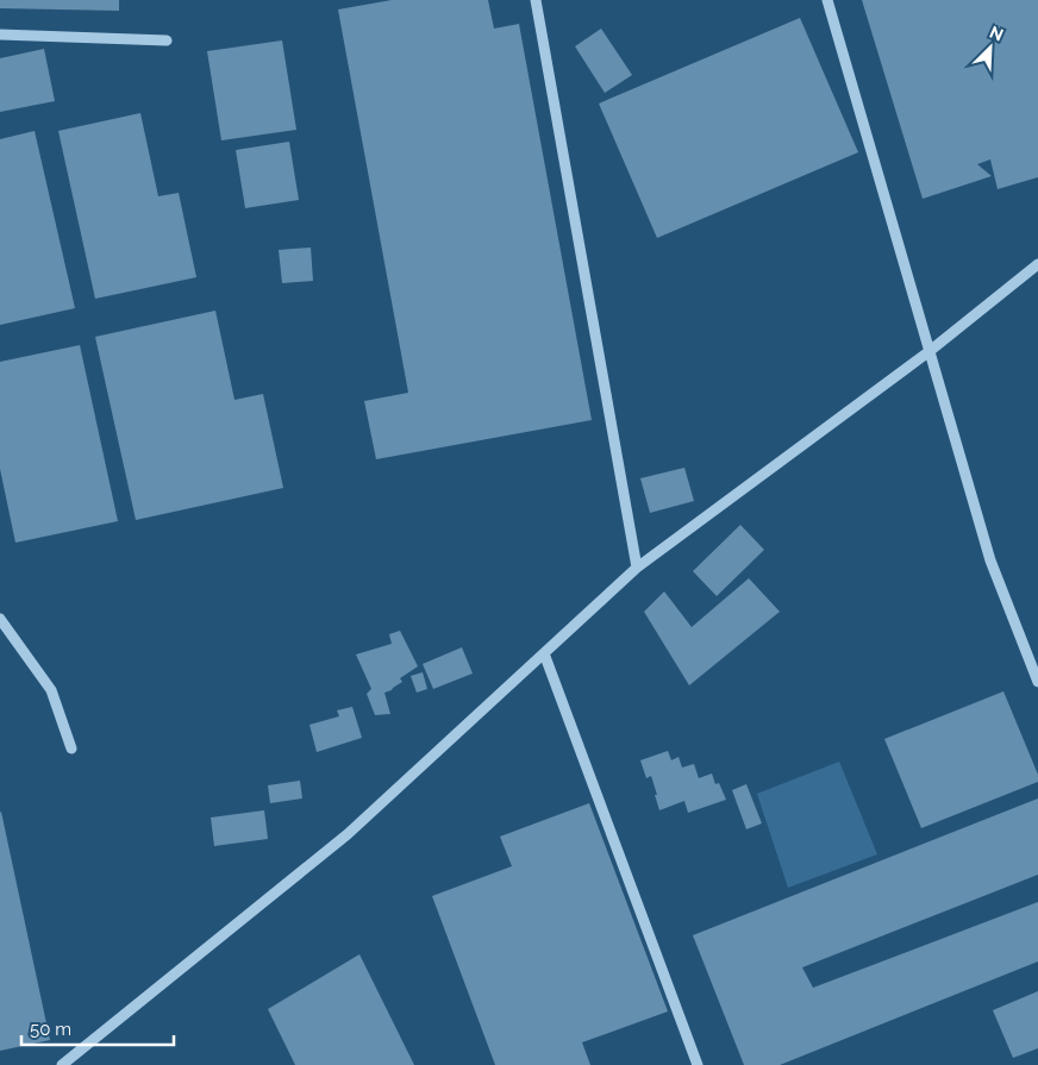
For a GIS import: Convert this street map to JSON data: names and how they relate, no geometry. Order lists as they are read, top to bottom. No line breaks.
{"scale_bar":"50 m","north":"top right"}
